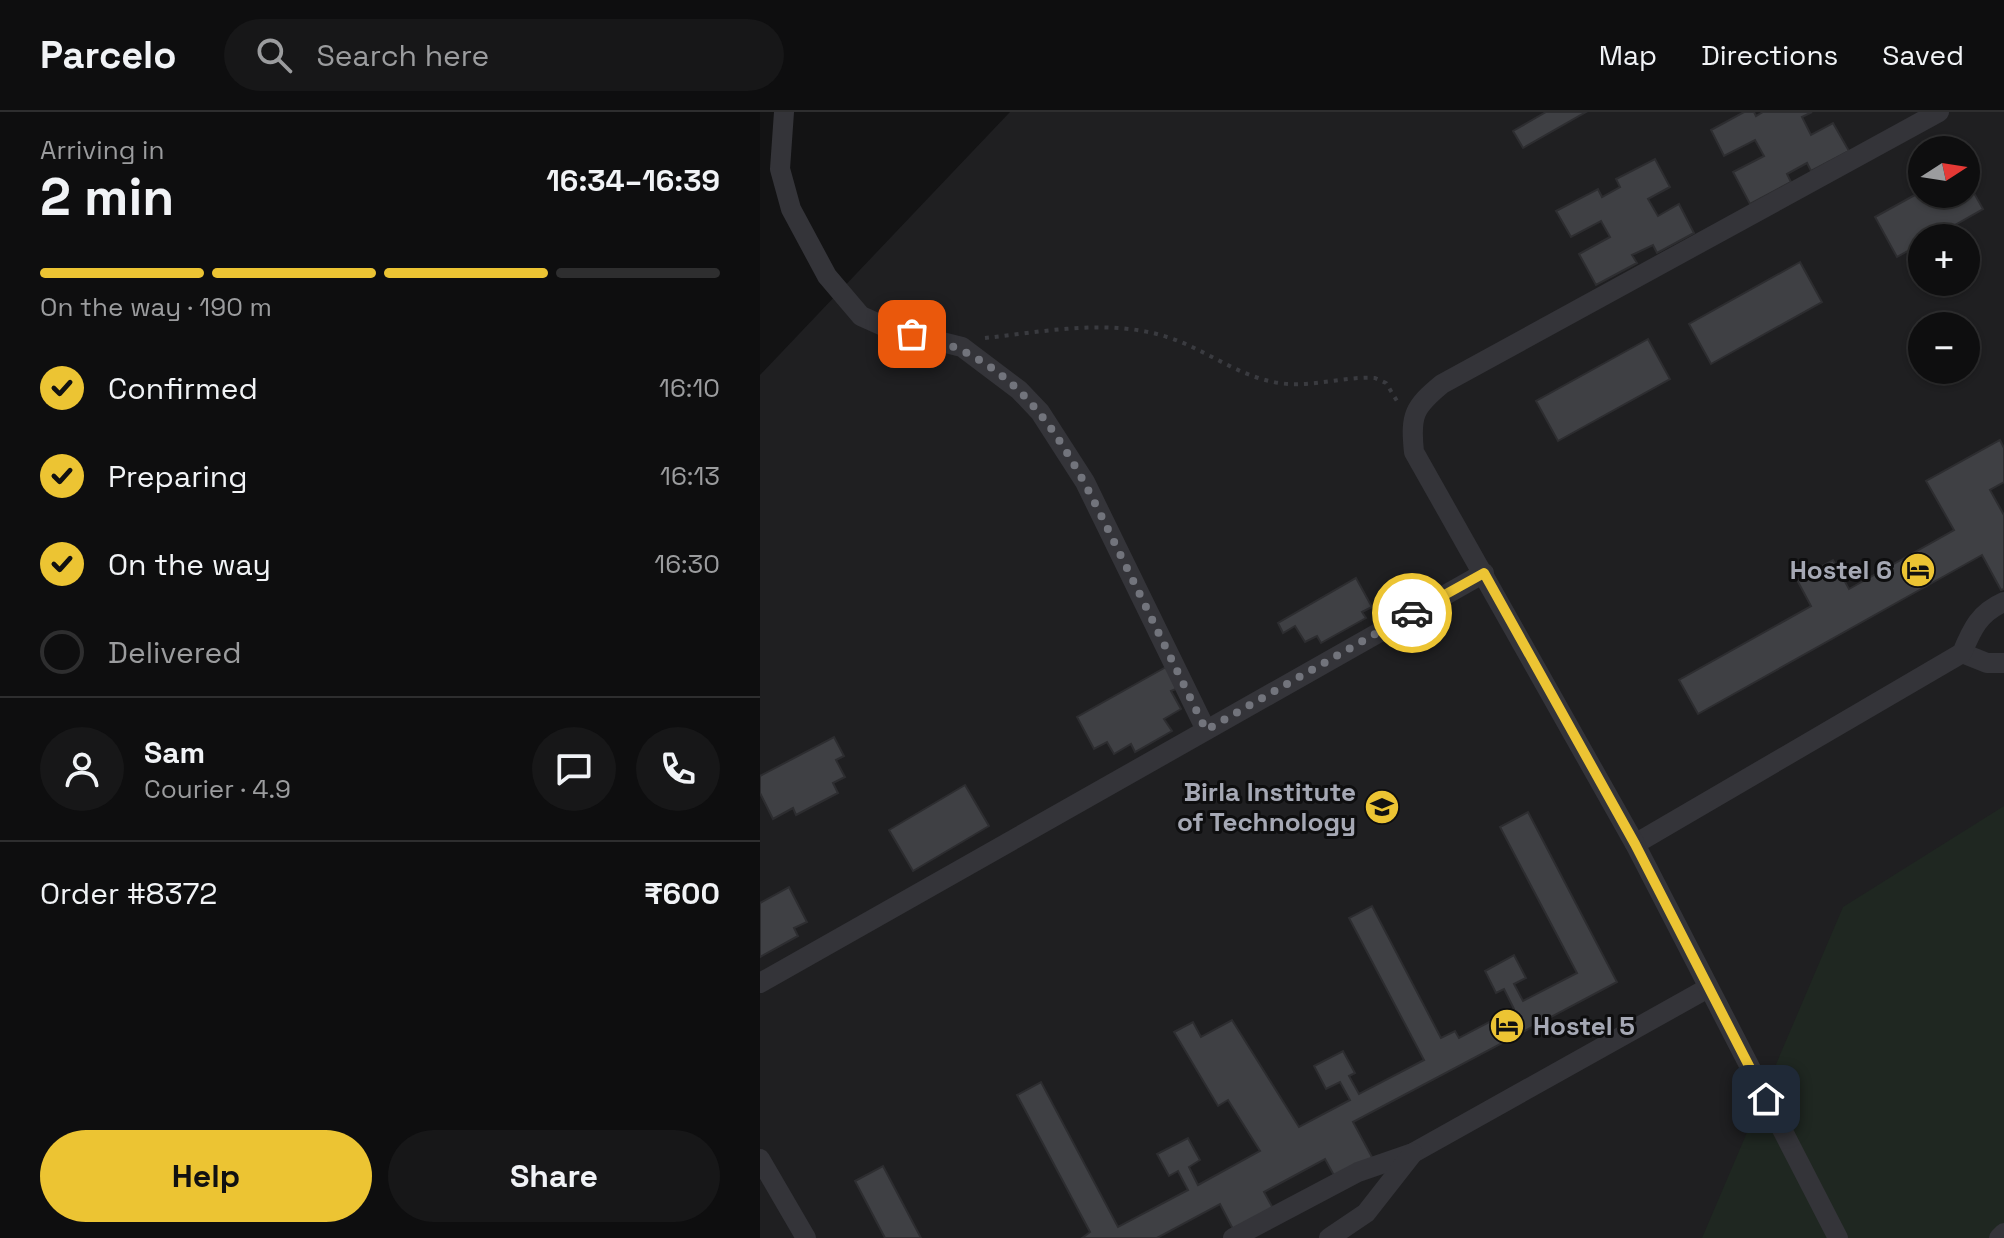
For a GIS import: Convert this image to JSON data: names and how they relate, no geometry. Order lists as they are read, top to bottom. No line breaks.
{"places":{"hotel":["Hostel 6","Hostel 5"],"school or university":["Birla Institute of Technology"]},"north":"right","page":{"header":"Parcelo","search":"Search here","nav":["Map","Directions","Saved"],"heading":["2 min","Arriving in","16:34–16:39"],"panel":["Sam","Courier · 4.9","Order #8372","₹600"],"map_buttons":["+","−"],"bar":"On the way · 190 m","list":[["Confirmed","16:10"],["Preparing","16:13"],["On the way","16:30"],"Delivered"],"buttons":["Help","Share"]}}
